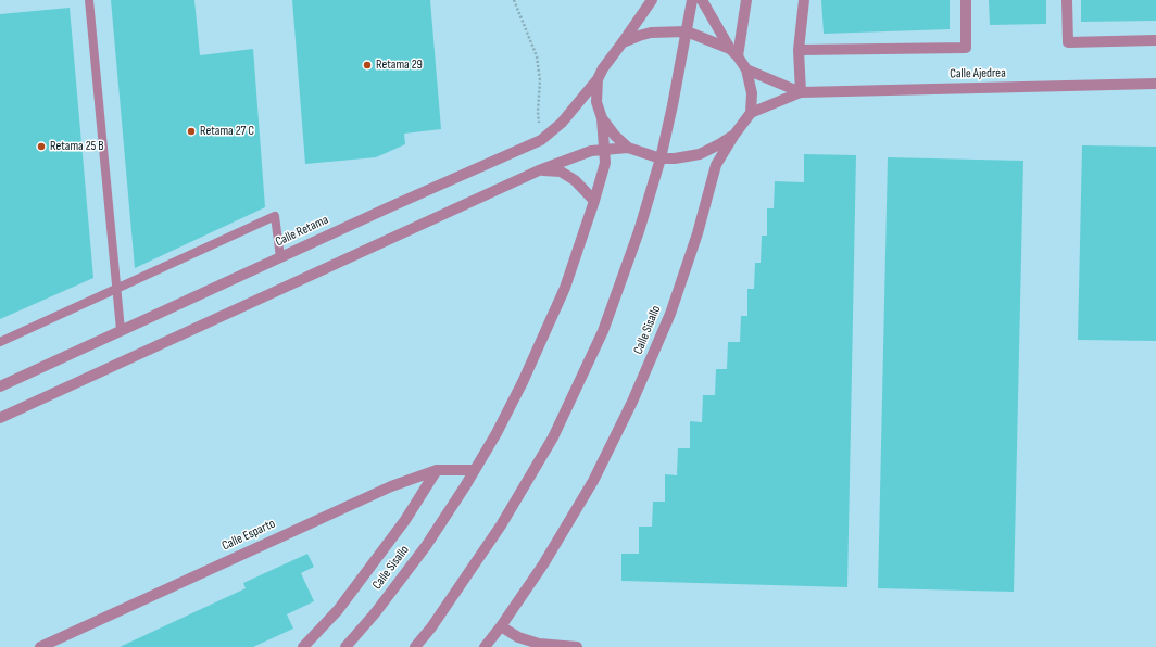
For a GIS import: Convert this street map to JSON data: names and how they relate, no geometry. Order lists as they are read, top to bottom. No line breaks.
{"streets":{"street":["Calle Ajedrea","Calle Retama","Calle Sisallo","Calle Esparto"]},"crossings":[["Calle Ajedrea","Calle Sisallo"],["Calle Sisallo","Calle Esparto"]],"places":["Retama 29","Retama 27 C","Retama 25 B"]}
